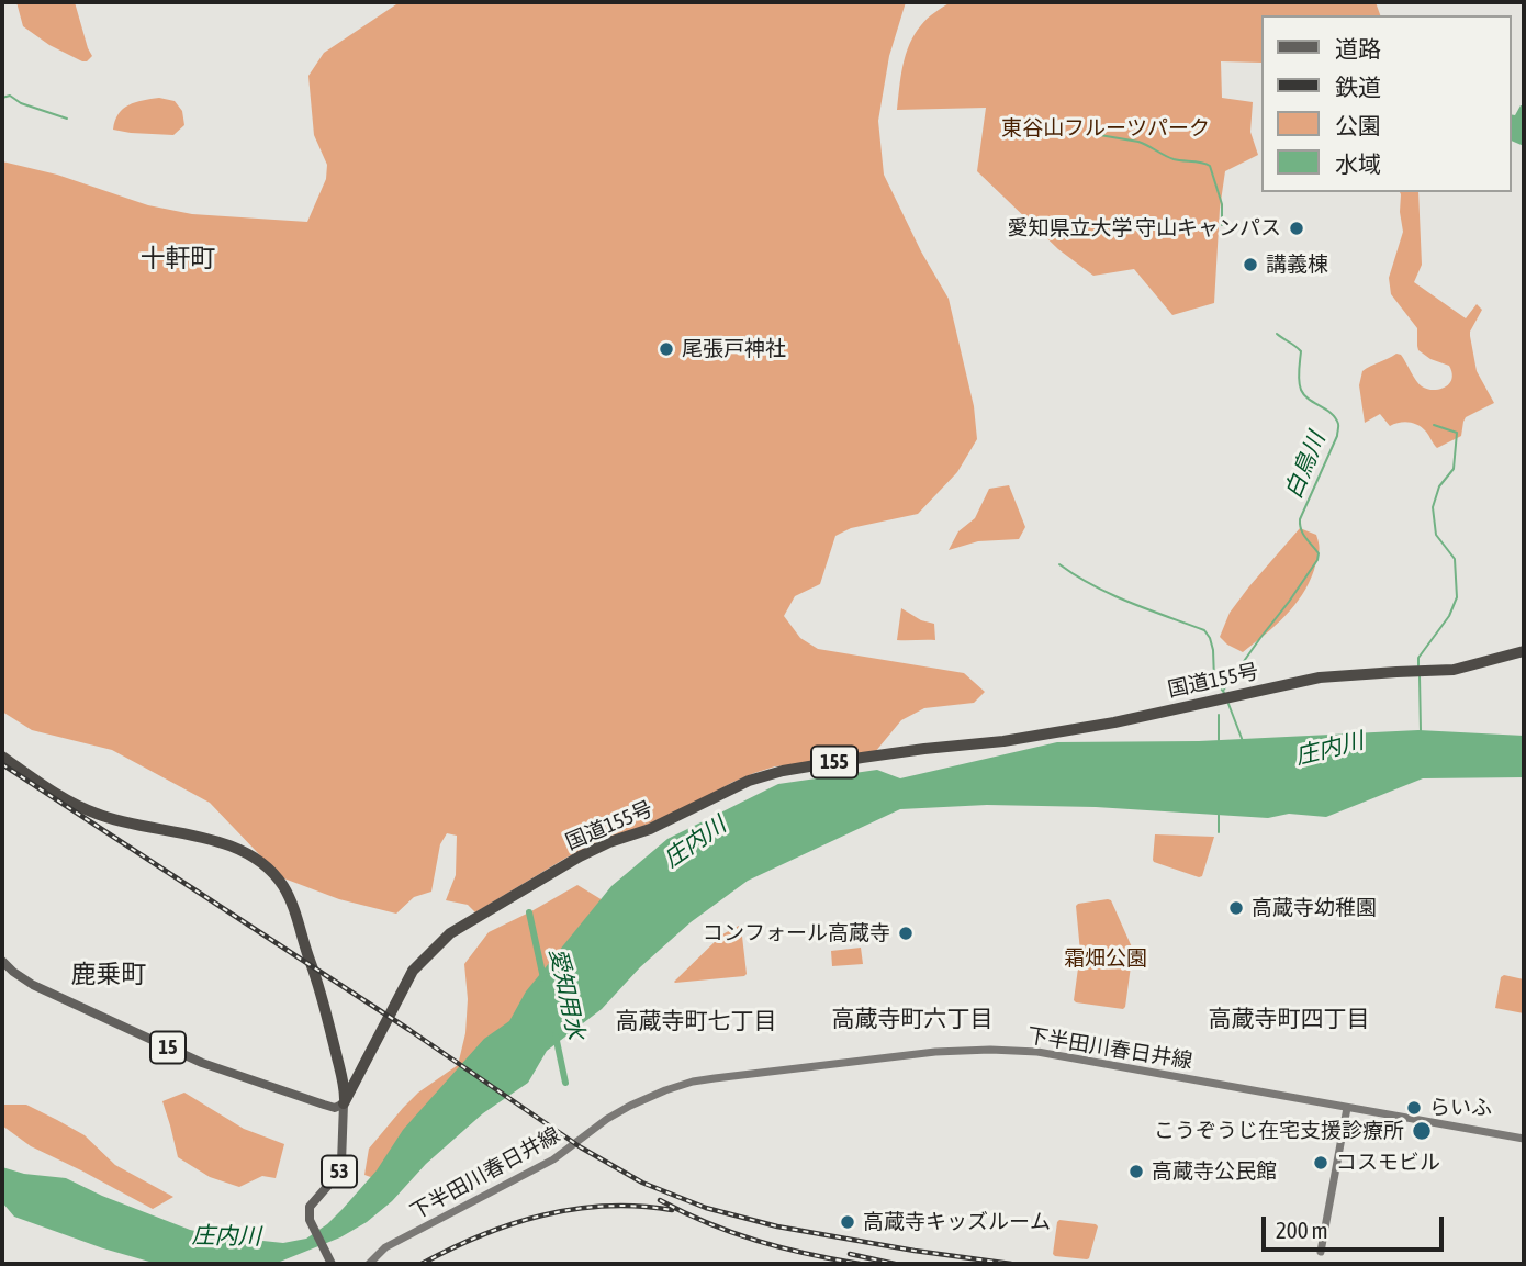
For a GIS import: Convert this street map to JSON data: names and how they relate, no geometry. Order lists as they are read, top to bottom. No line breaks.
{"streets":{"highway":["国道155号","155"],"main road":["15","下半田川春日井線","53"]},"crossings":[["国道155号","15"],["国道155号","53"],["15","53"]],"districts":["十軒町","鹿乗町","高蔵寺町六丁目","高蔵寺町四丁目","高蔵寺町七丁目"],"water":["白鳥川","庄内川","愛知用水"],"parks":["東谷山フルーツパーク","霜畑公園"],"places":["愛知県立大学 守山キャンパス","講義棟","尾張戸神社","高蔵寺幼稚園","コンフォール高蔵寺","らいふ","こうぞうじ在宅支援診療所","コスモビル","高蔵寺公民館","高蔵寺キッズルーム"],"legend":["道路","鉄道","公園","水域"],"scale_bar":"200 m"}
